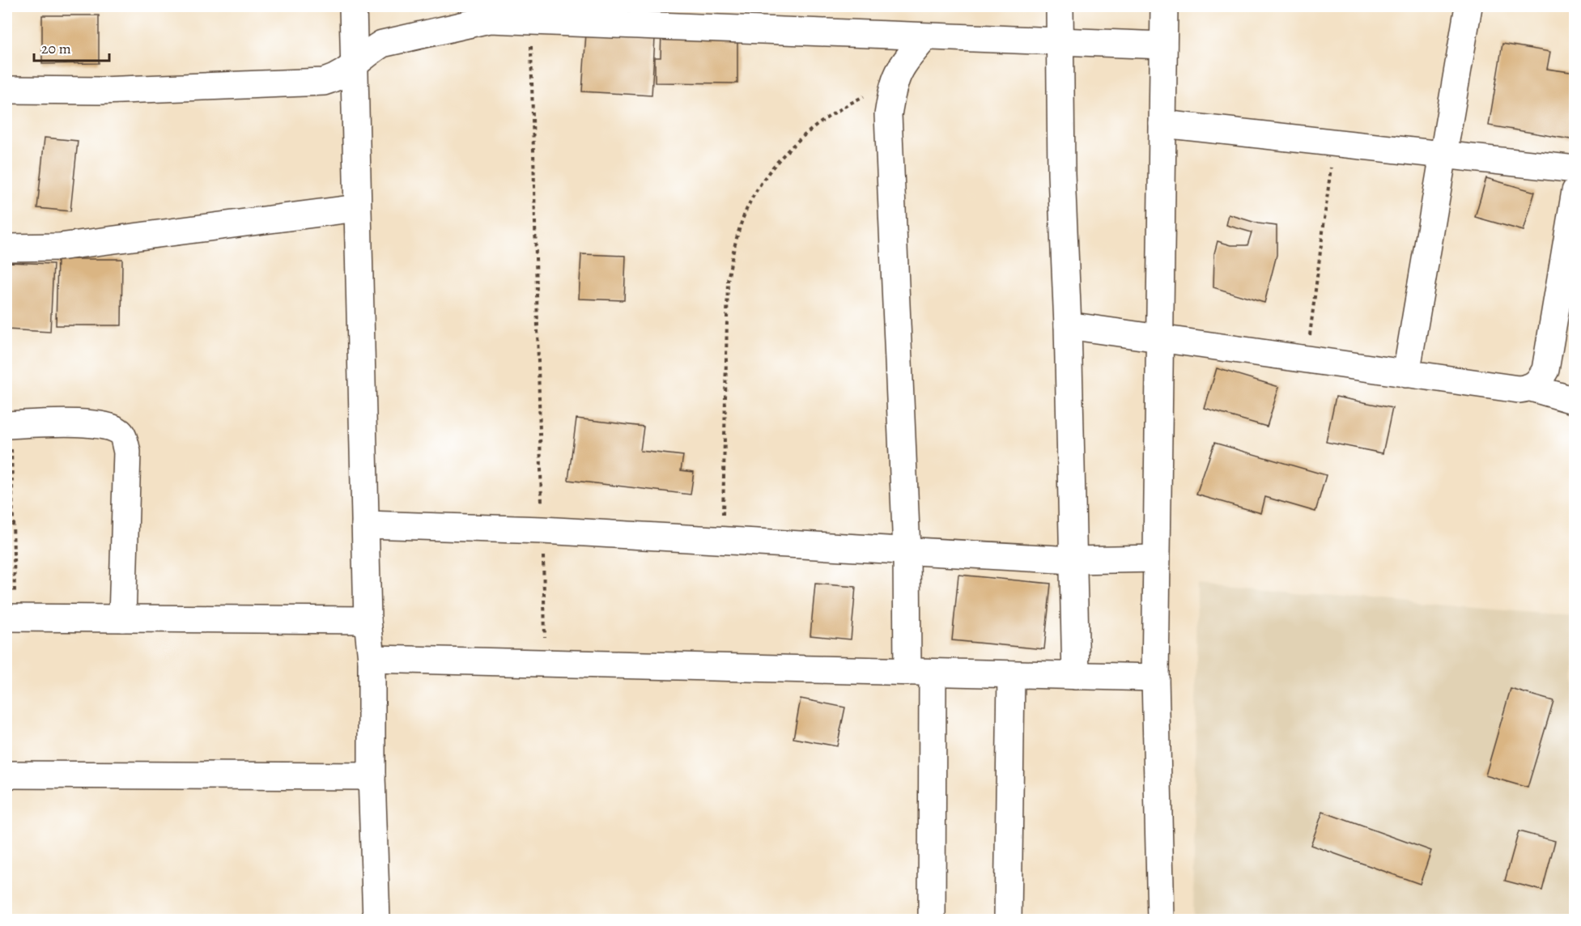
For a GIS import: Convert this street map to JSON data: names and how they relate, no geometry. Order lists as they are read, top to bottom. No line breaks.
{"scale_bar":"20 m"}
